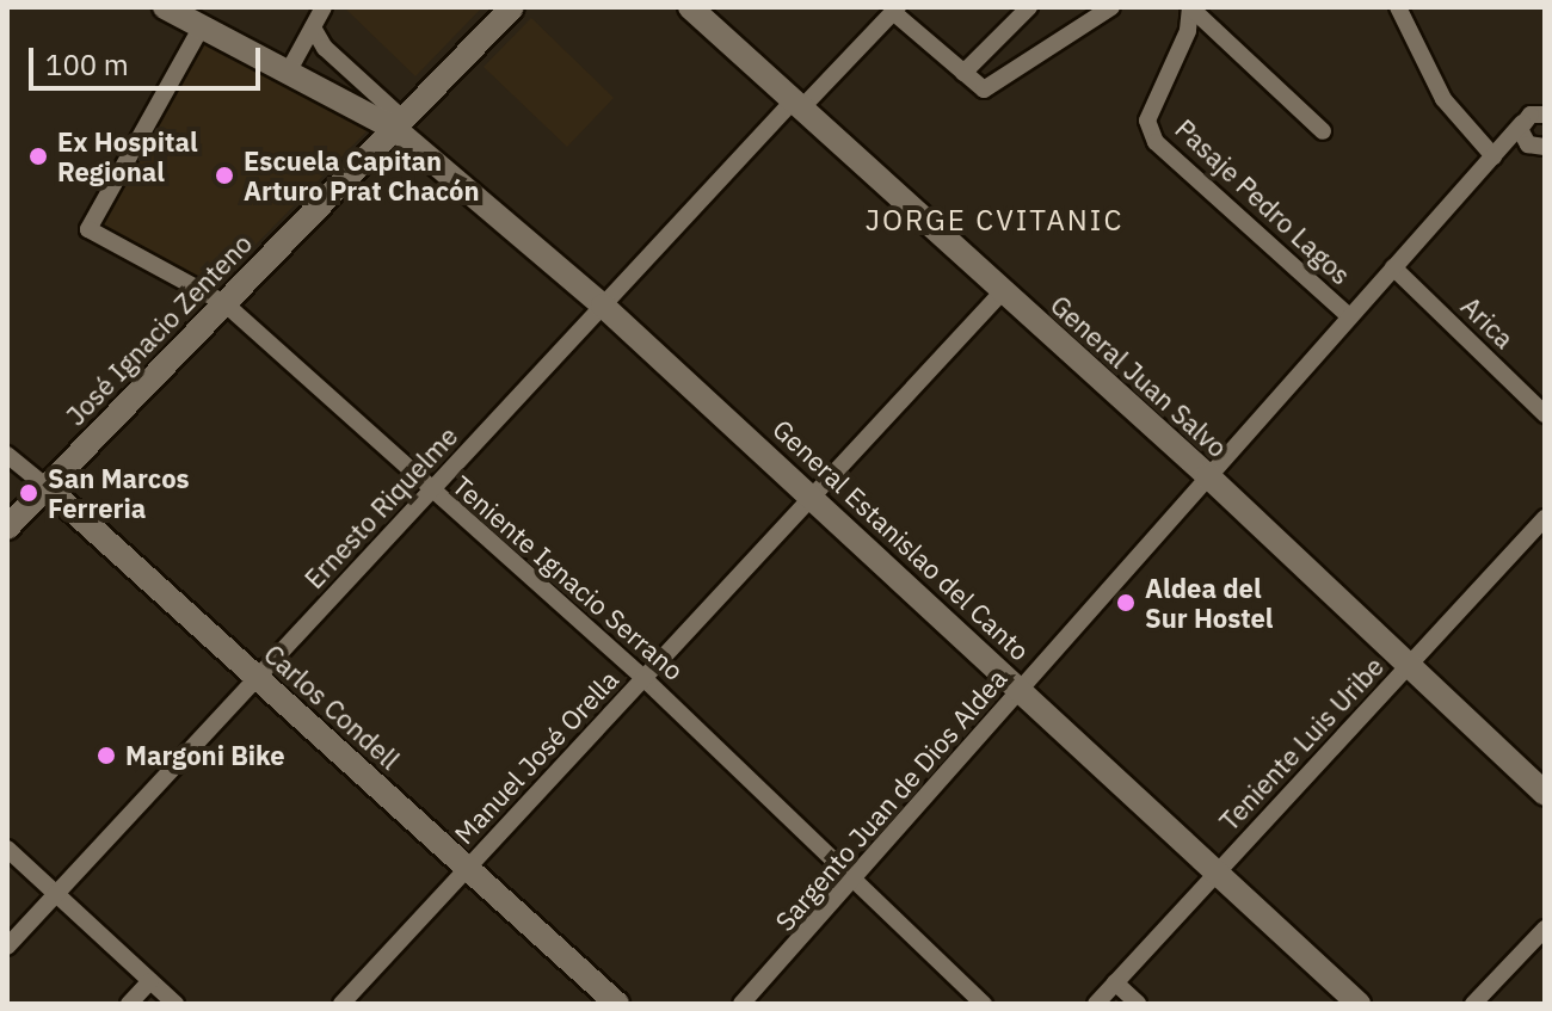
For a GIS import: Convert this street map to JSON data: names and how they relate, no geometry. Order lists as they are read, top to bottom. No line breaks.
{"streets":{"street":["Pasaje Pedro Lagos","Arica","José Ignacio Zenteno","General Juan Salvo","Ernesto Riquelme","General Estanislao del Canto","Teniente Ignacio Serrano","Carlos Condell","Teniente Luis Uribe","Manuel José Orella","Sargento Juan de Dios Aldea"]},"crossings":[["Pasaje Pedro Lagos","Sargento Juan de Dios Aldea"],["Arica","Sargento Juan de Dios Aldea"],["José Ignacio Zenteno","General Estanislao del Canto"],["José Ignacio Zenteno","Teniente Ignacio Serrano"],["José Ignacio Zenteno","Carlos Condell"],["General Juan Salvo","Ernesto Riquelme"],["General Juan Salvo","Teniente Luis Uribe"],["General Juan Salvo","Manuel José Orella"],["General Juan Salvo","Sargento Juan de Dios Aldea"],["Ernesto Riquelme","General Estanislao del Canto"],["Ernesto Riquelme","Teniente Ignacio Serrano"],["Ernesto Riquelme","Carlos Condell"],["General Estanislao del Canto","Teniente Ignacio Serrano"],["General Estanislao del Canto","Teniente Luis Uribe"],["General Estanislao del Canto","Manuel José Orella"],["General Estanislao del Canto","Sargento Juan de Dios Aldea"],["Teniente Ignacio Serrano","Manuel José Orella"],["Teniente Ignacio Serrano","Sargento Juan de Dios Aldea"],["Carlos Condell","Manuel José Orella"]],"districts":["JORGE CVITANIC"],"places":["Ex Hospital Regional","Escuela Capitan Arturo Prat Chacón","San Marcos Ferreria","Aldea del Sur Hostel","Margoni Bike"],"scale_bar":"100 m"}
